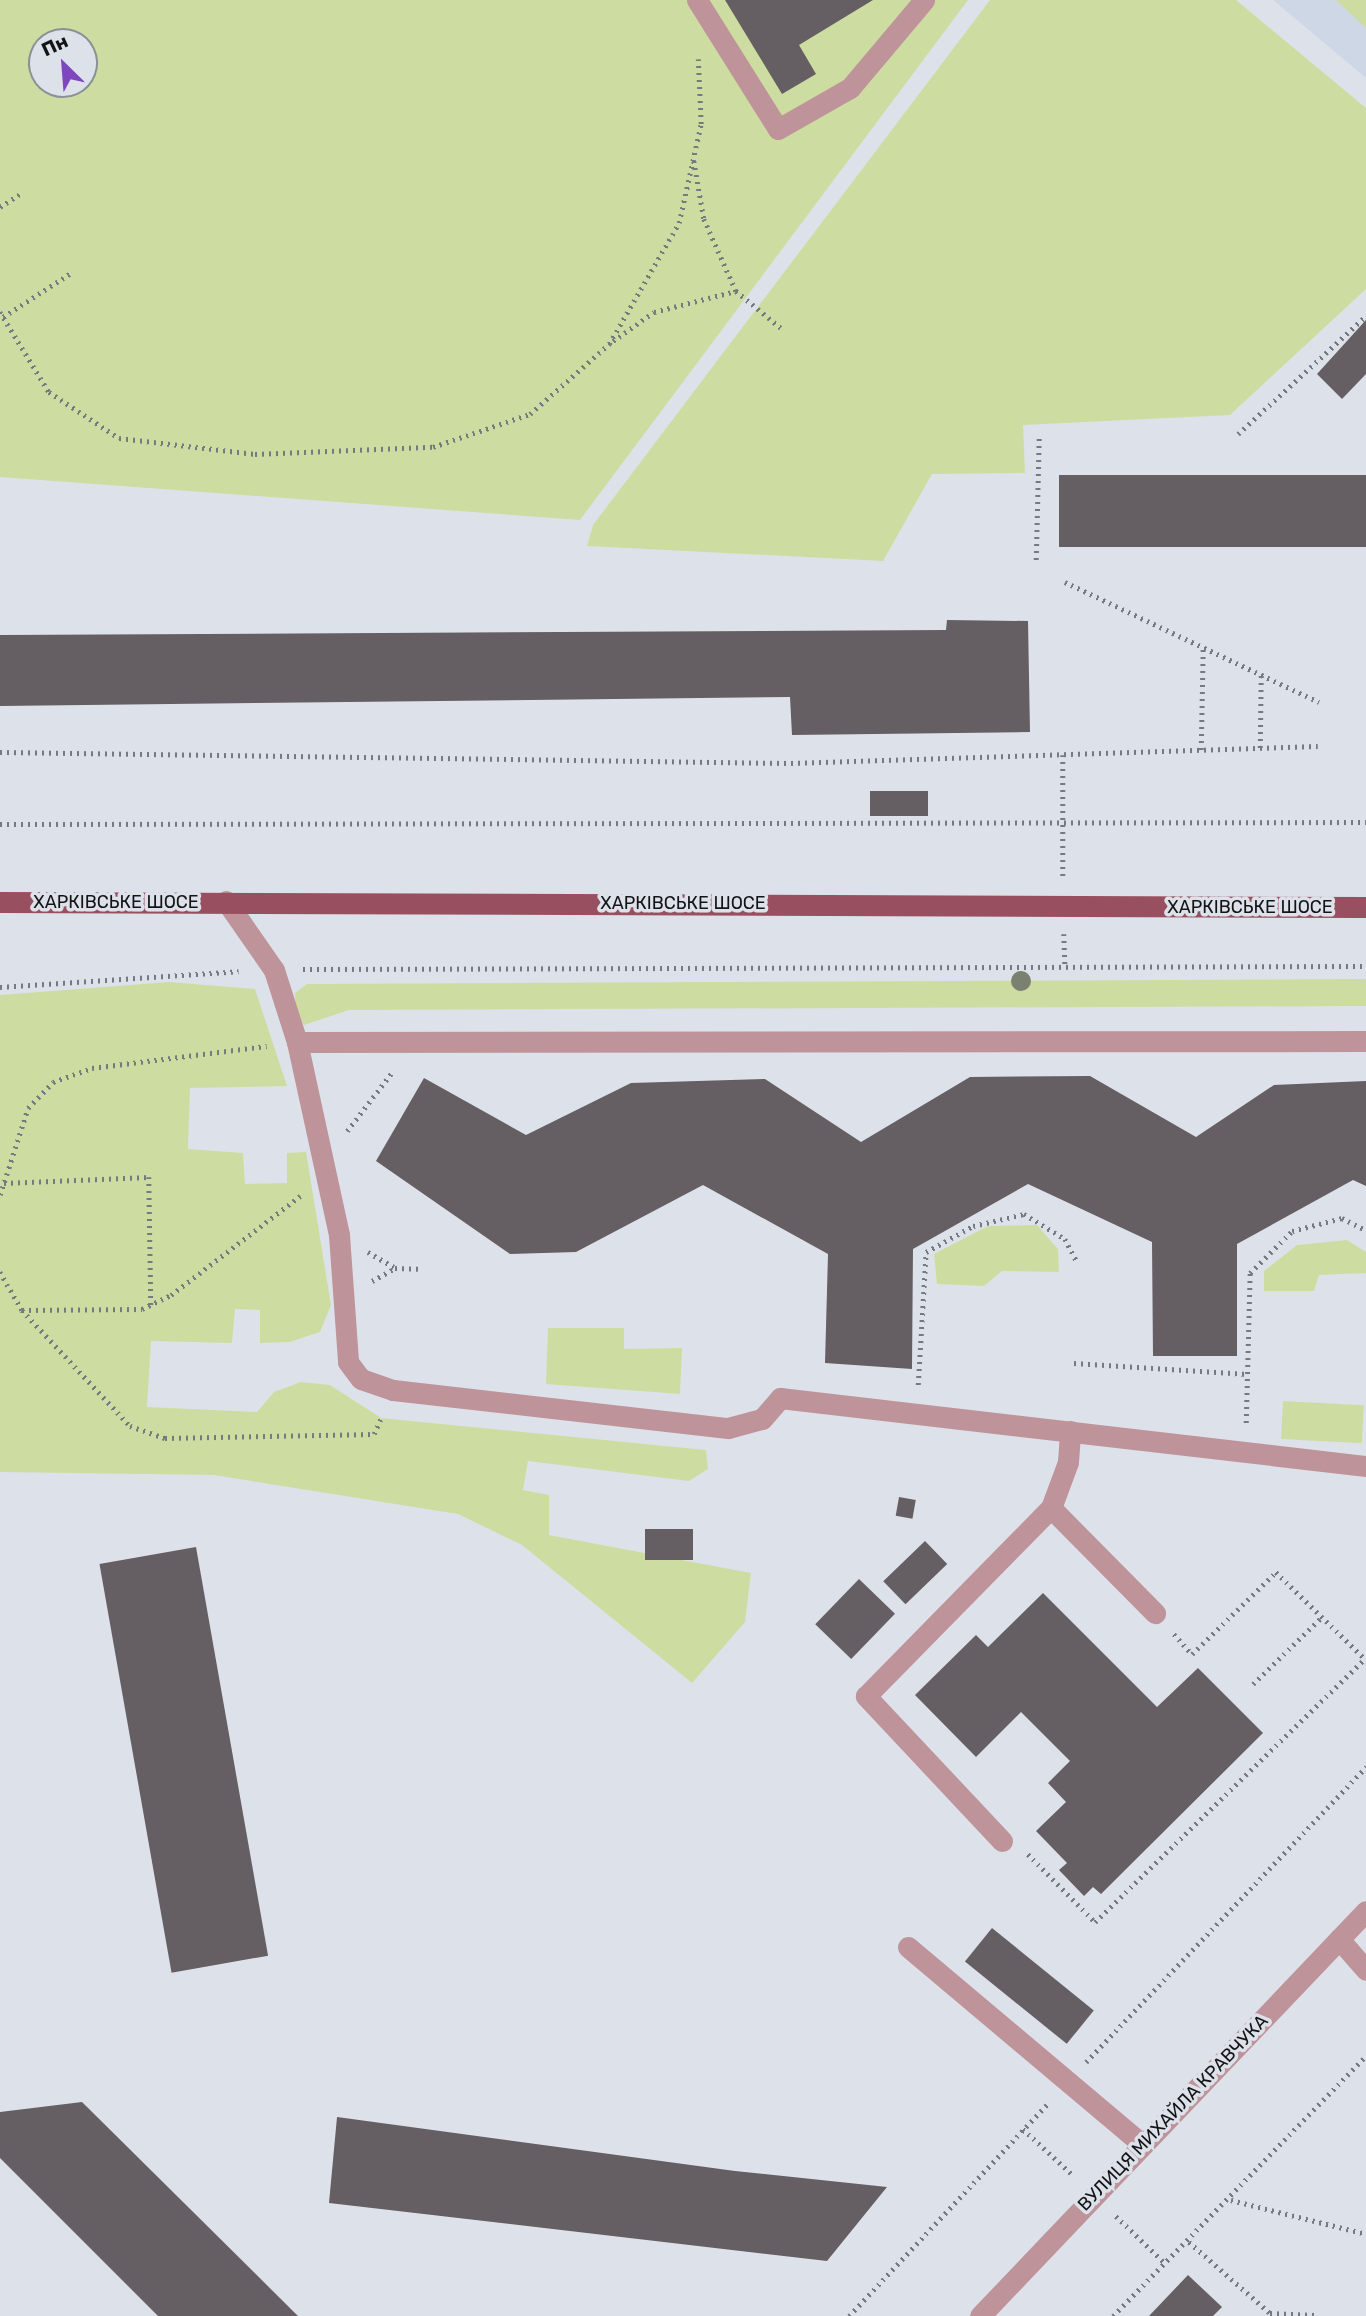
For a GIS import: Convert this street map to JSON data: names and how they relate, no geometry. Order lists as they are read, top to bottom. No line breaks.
{"streets":{"main road":["ХАРКІВСЬКЕ ШОСЕ"],"street":["ВУЛИЦЯ МИХАЙЛА КРАВЧУКА"]},"north":"top left"}
